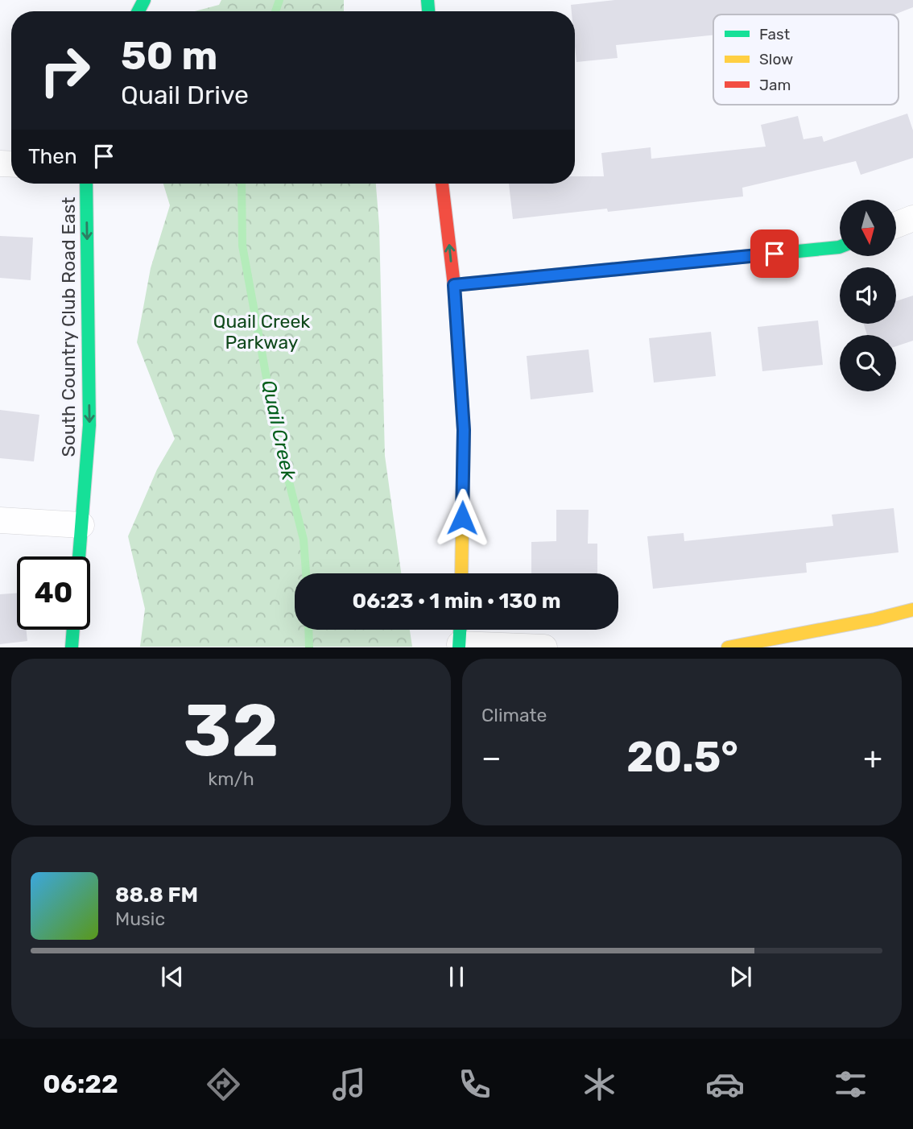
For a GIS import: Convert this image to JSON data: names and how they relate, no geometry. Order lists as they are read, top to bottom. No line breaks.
{"streets":{"street":["South Country Club Road East"]},"one_way":["South Country Club Road East"],"water":["Quail Creek"],"parks":["Quail Creek Parkway"],"legend":["Fast","Slow","Jam"],"north":"bottom","page":{"turn":["50 m","Quail Drive"],"then":"Then","limit":"40","trip":"06:23 · 1 min · 130 m","tile":[["32","km/h"],"Climate"],"heat":["−","20.5°","+"],"song":["88.8 FM","Music"],"tabs":"06:22"}}
